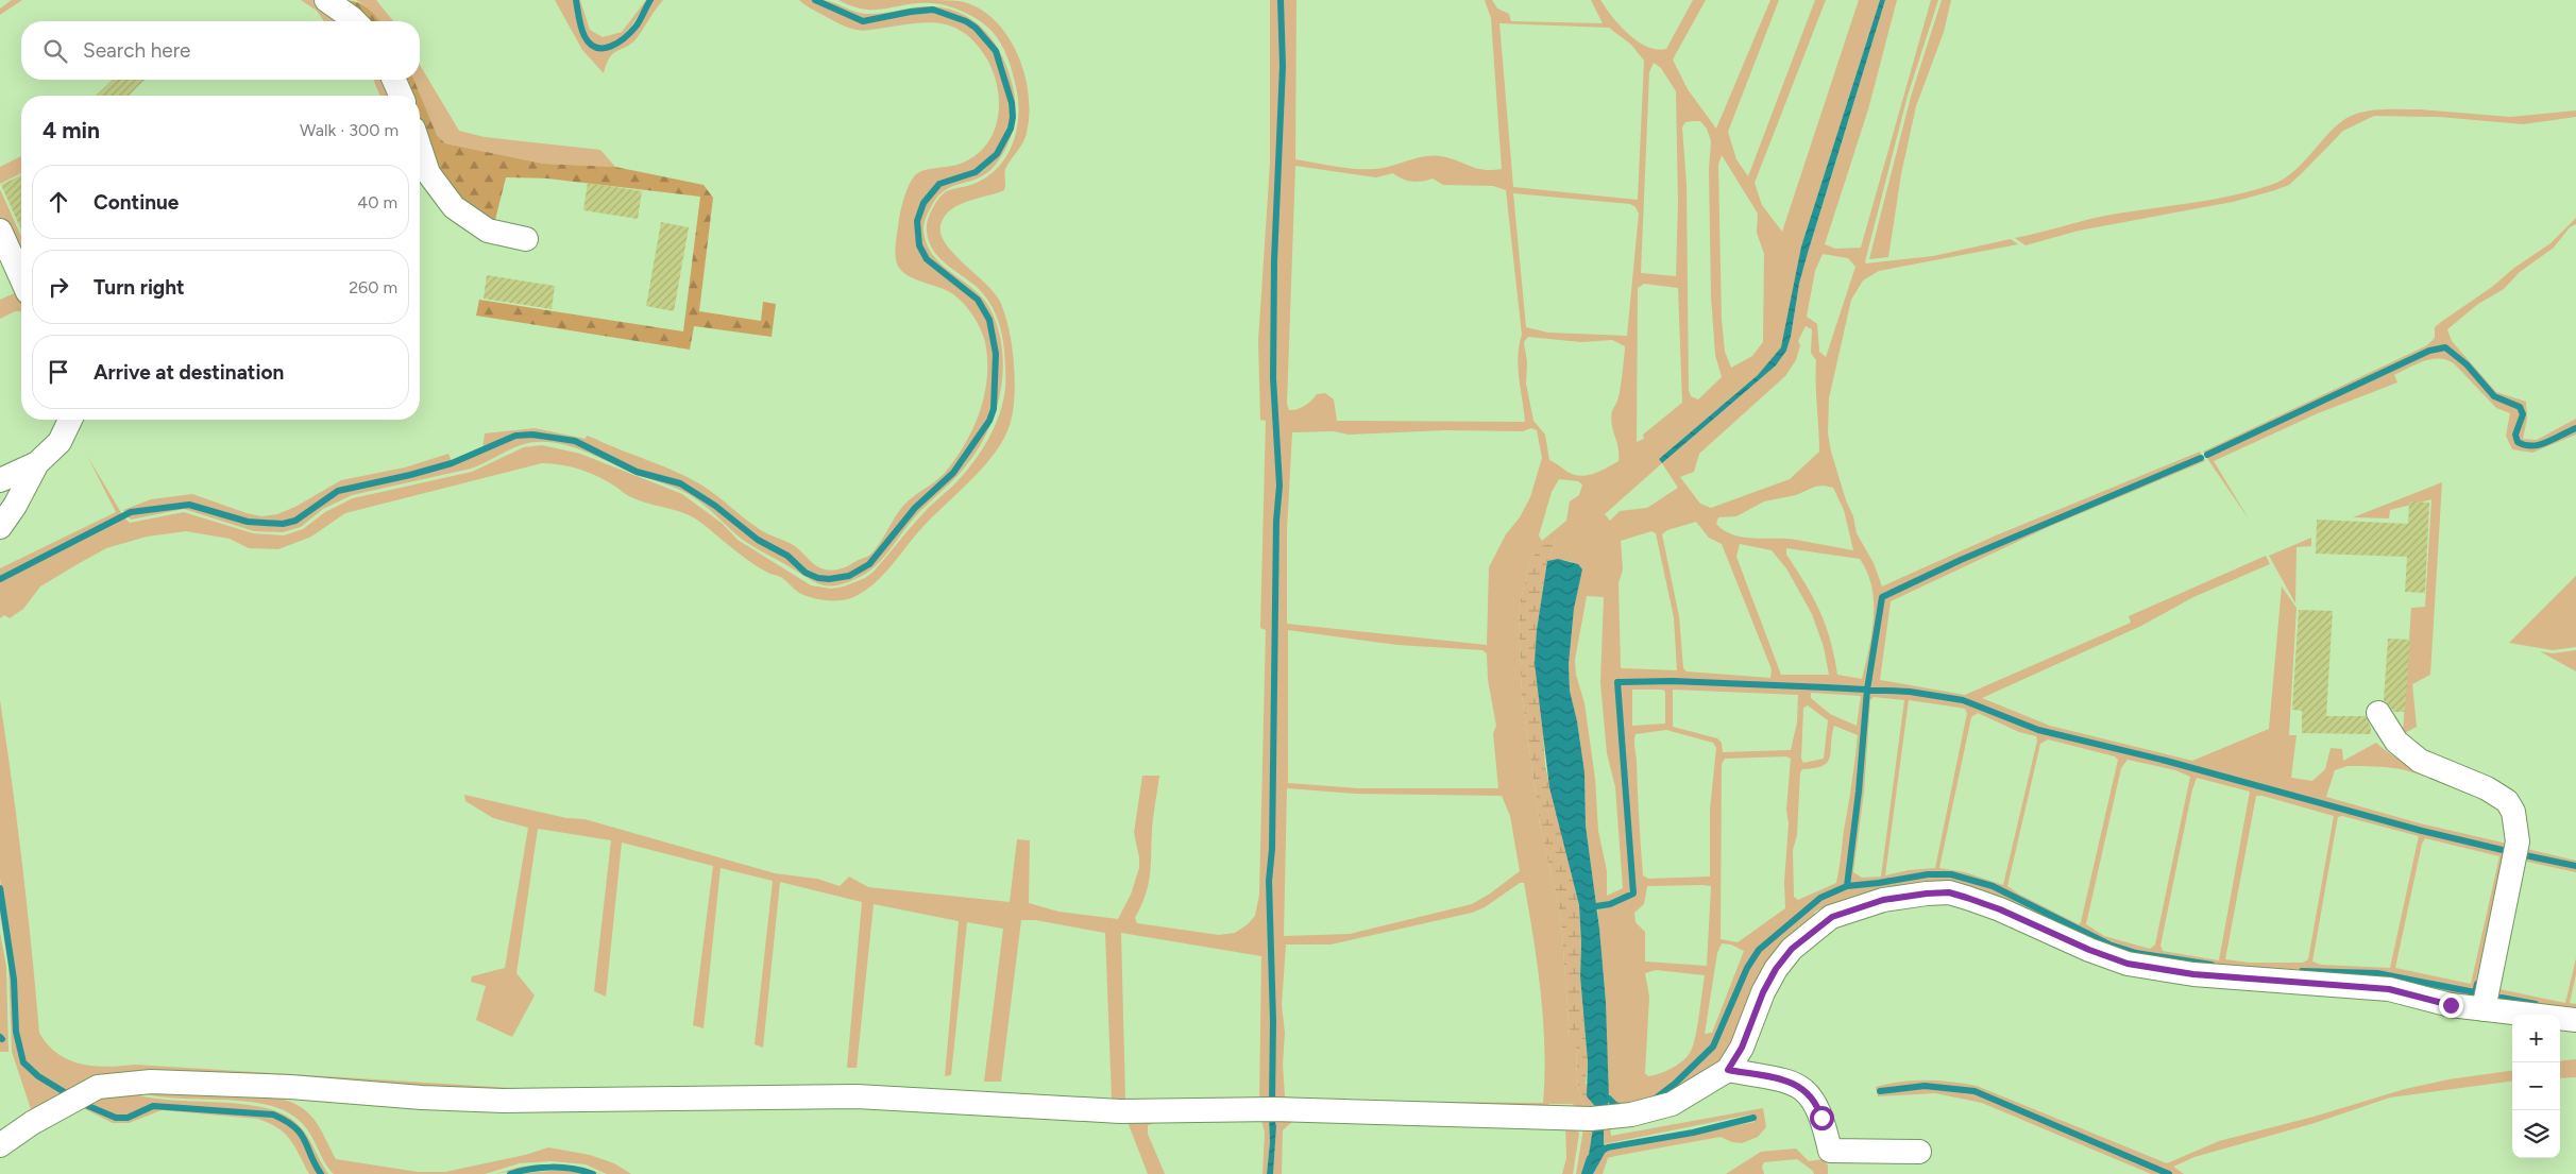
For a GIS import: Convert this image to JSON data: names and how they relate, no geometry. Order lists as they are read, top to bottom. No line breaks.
{"page":{"search":"Search here","heading":["4 min","Walk · 300 m"],"list":[["Continue","40 m"],["Turn right","260 m"],"Arrive at destination"],"map_buttons":["+","−"]}}
